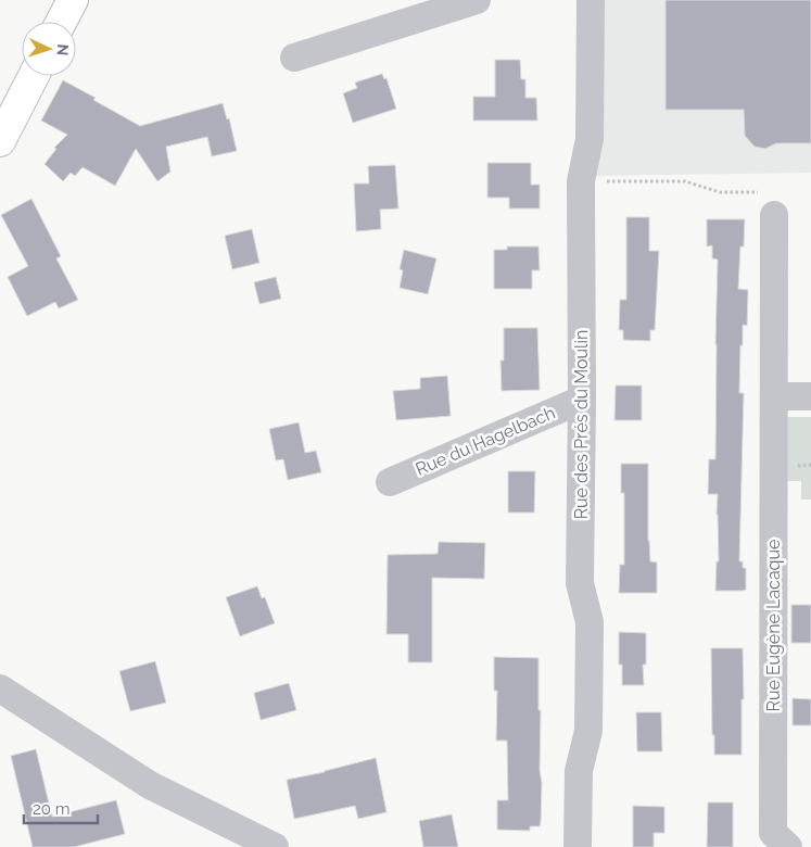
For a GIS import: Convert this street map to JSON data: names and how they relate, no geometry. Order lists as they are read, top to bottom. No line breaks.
{"streets":{"street":["Rue des Prés du Moulin","Rue du Hagelbach","Rue Eugène Lacaque"]},"crossings":[["Rue des Prés du Moulin","Rue du Hagelbach"]],"scale_bar":"20 m","north":"right"}
